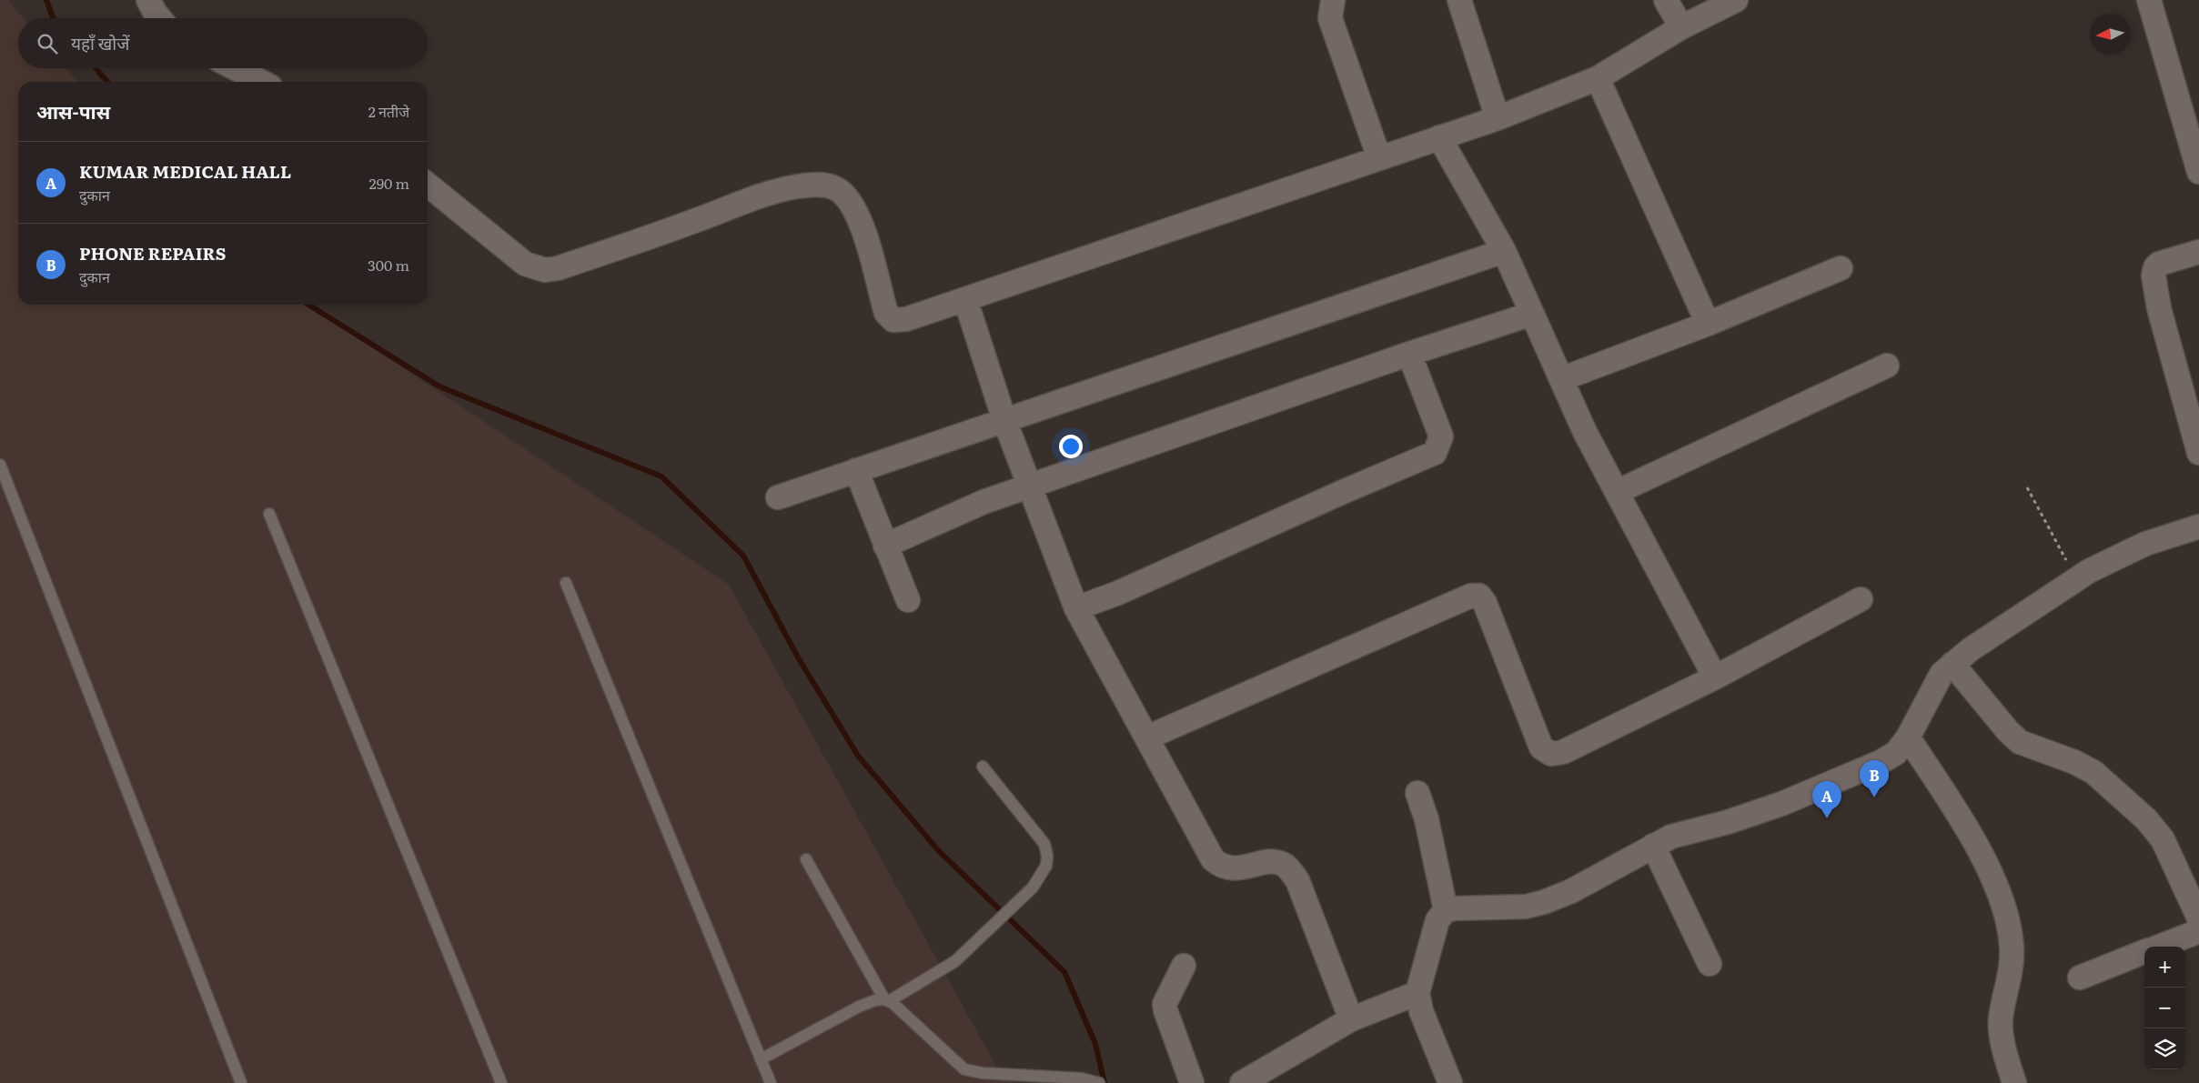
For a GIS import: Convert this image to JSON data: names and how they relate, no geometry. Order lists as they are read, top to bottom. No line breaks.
{"north":"left","page":{"search":"यहाँ खोजें","heading":["आस-पास","2 नतीजे"],"list":[{"mark":"A","name":"KUMAR MEDICAL HALL","note":"दुकान","value":"290 m"},{"mark":"B","name":"PHONE REPAIRS","note":"दुकान","value":"300 m"}],"pins":["B","A"],"map_buttons":["+","−"]}}
